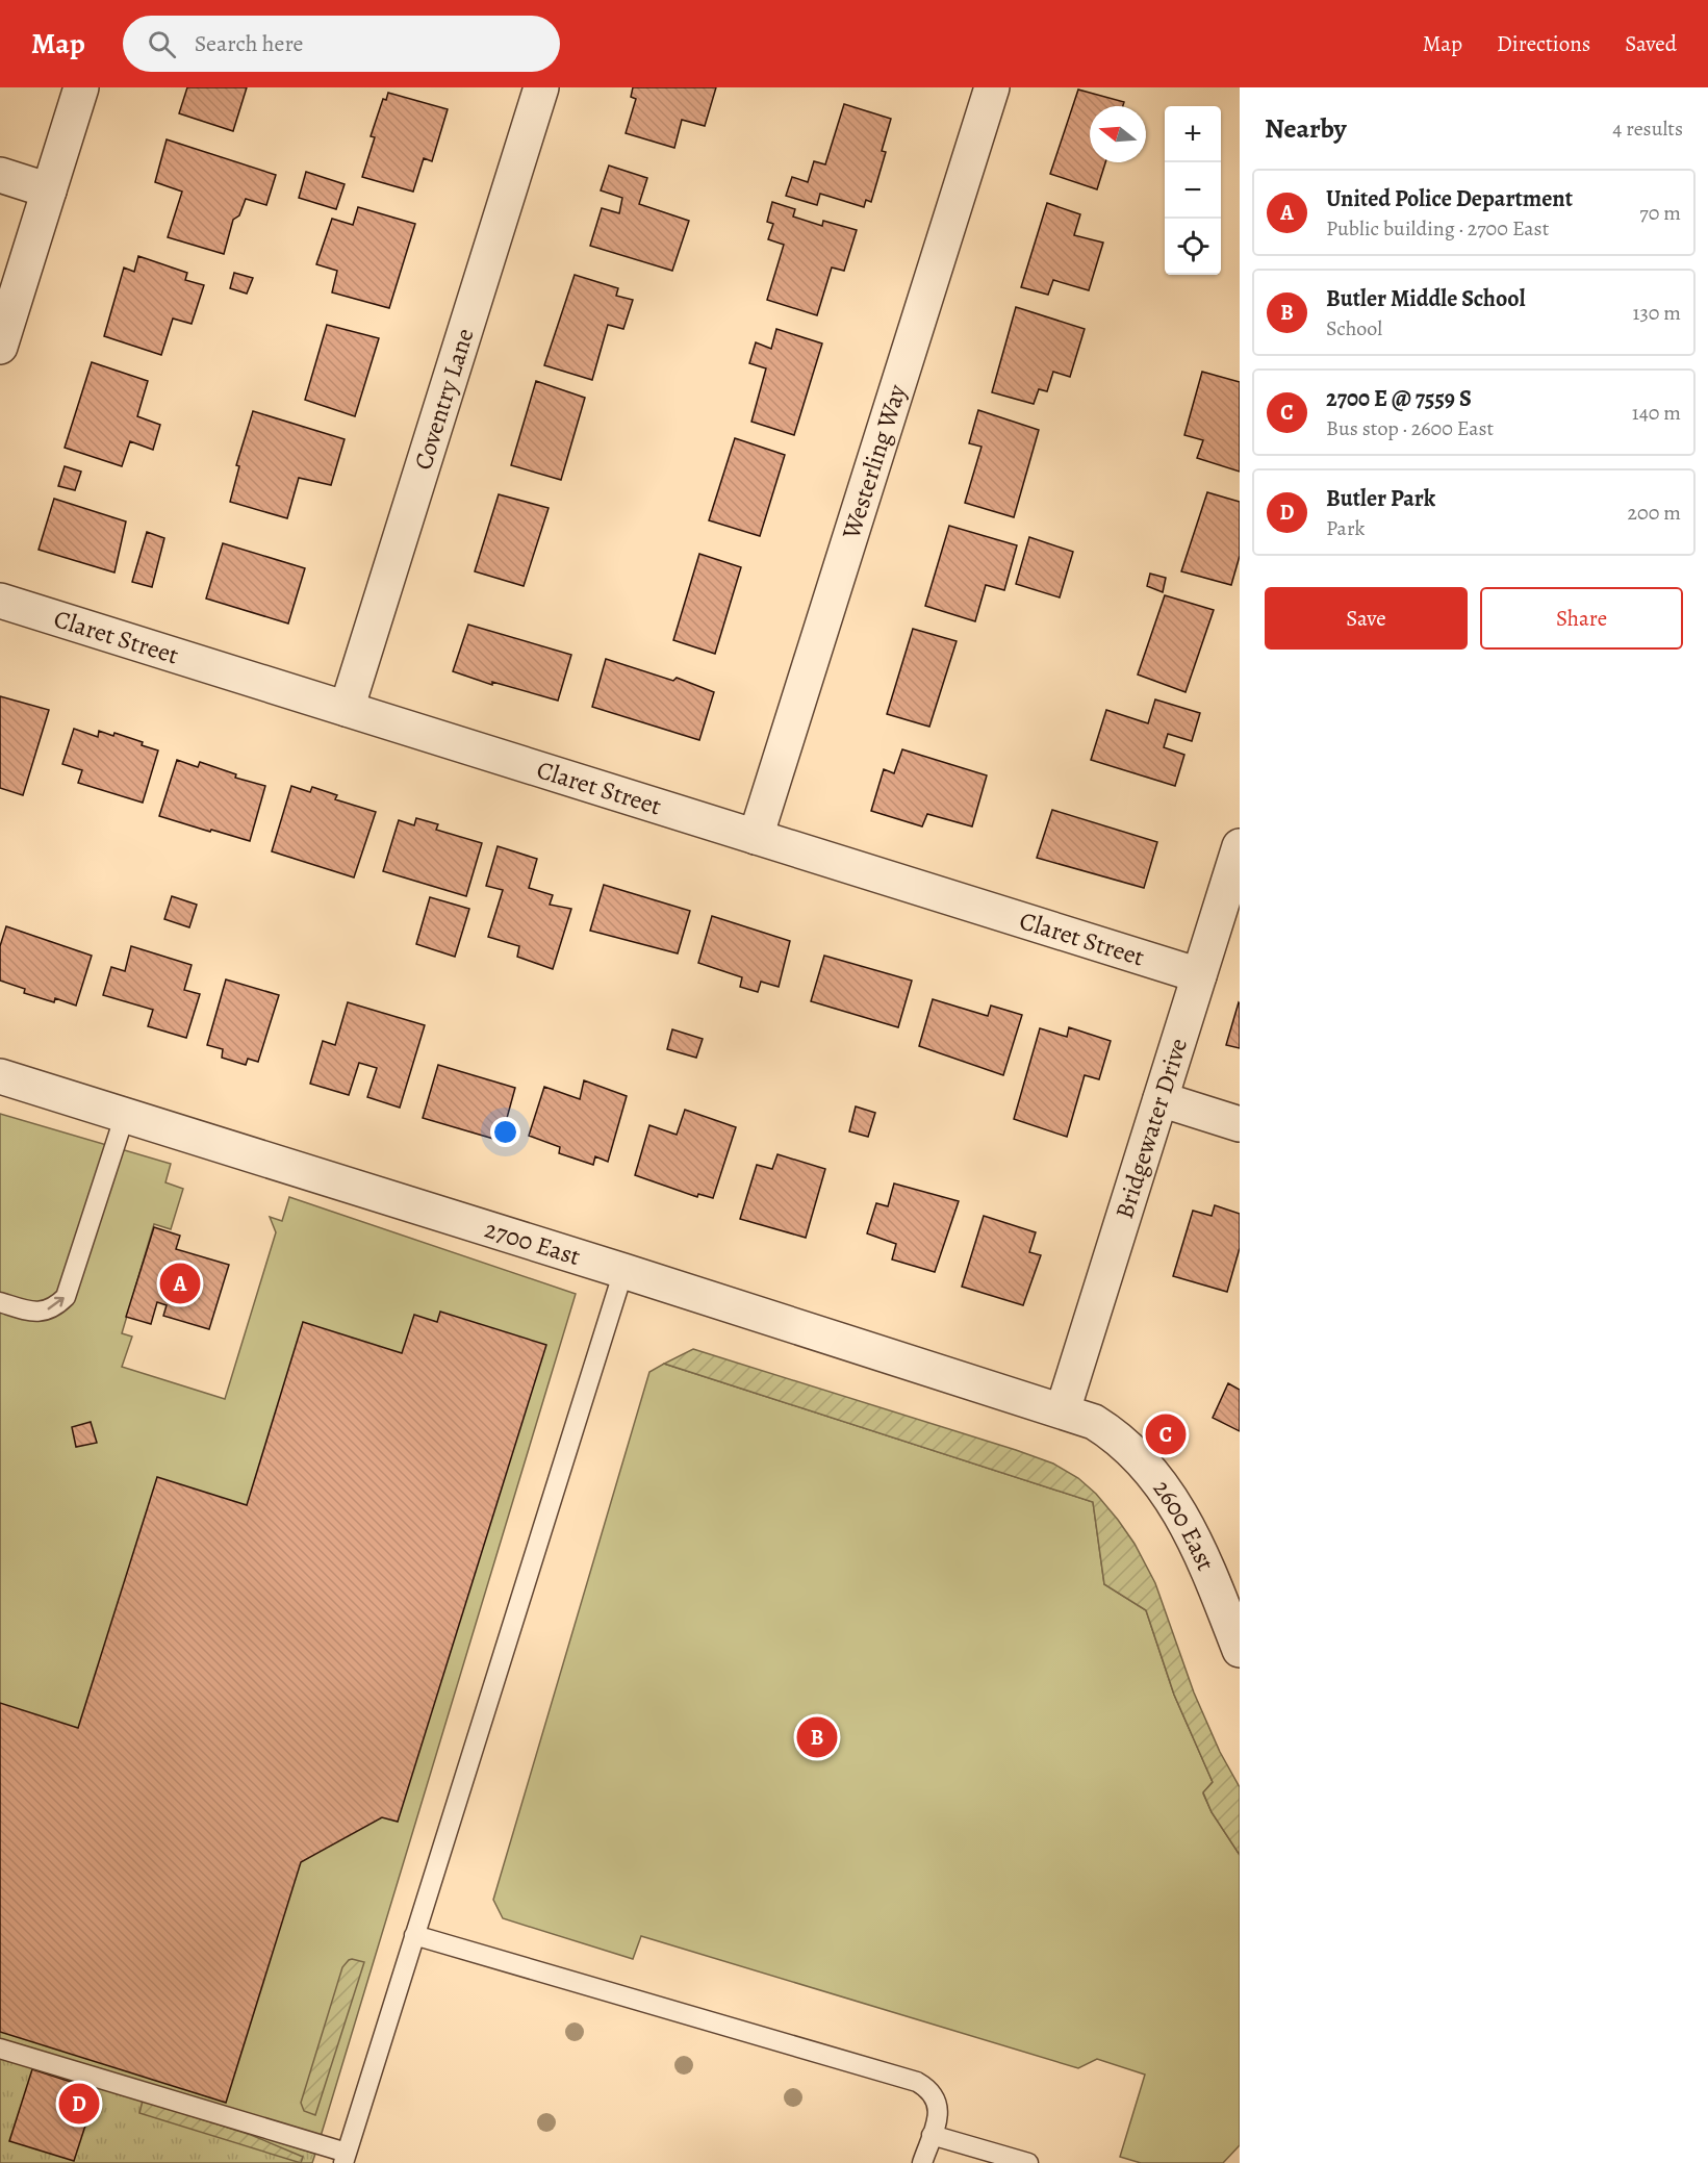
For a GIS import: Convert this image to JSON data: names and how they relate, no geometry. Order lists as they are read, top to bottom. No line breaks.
{"streets":{"street":["Coventry Lane","Westerling Way","Claret Street","Bridgewater Drive","2700 East","2600 East"]},"crossings":[["Coventry Lane","Claret Street"],["Westerling Way","Claret Street"],["Claret Street","Bridgewater Drive"],["Bridgewater Drive","2700 East"],["Bridgewater Drive","2600 East"],["2700 East","2600 East"]],"north":"left","page":{"header":"Map","search":"Search here","nav":["Map","Directions","Saved"],"heading":["Nearby","4 results"],"map_buttons":["+","−"],"list":[{"mark":"A","name":"United Police Department","note":"Public building · 2700 East","value":"70 m"},{"mark":"B","name":"Butler Middle School","note":"School","value":"130 m"},{"mark":"C","name":"2700 E @ 7559 S","note":"Bus stop · 2600 East","value":"140 m"},{"mark":"D","name":"Butler Park","note":"Park","value":"200 m"}],"buttons":["Save","Share"],"pins":["A","C","B","D"]}}
